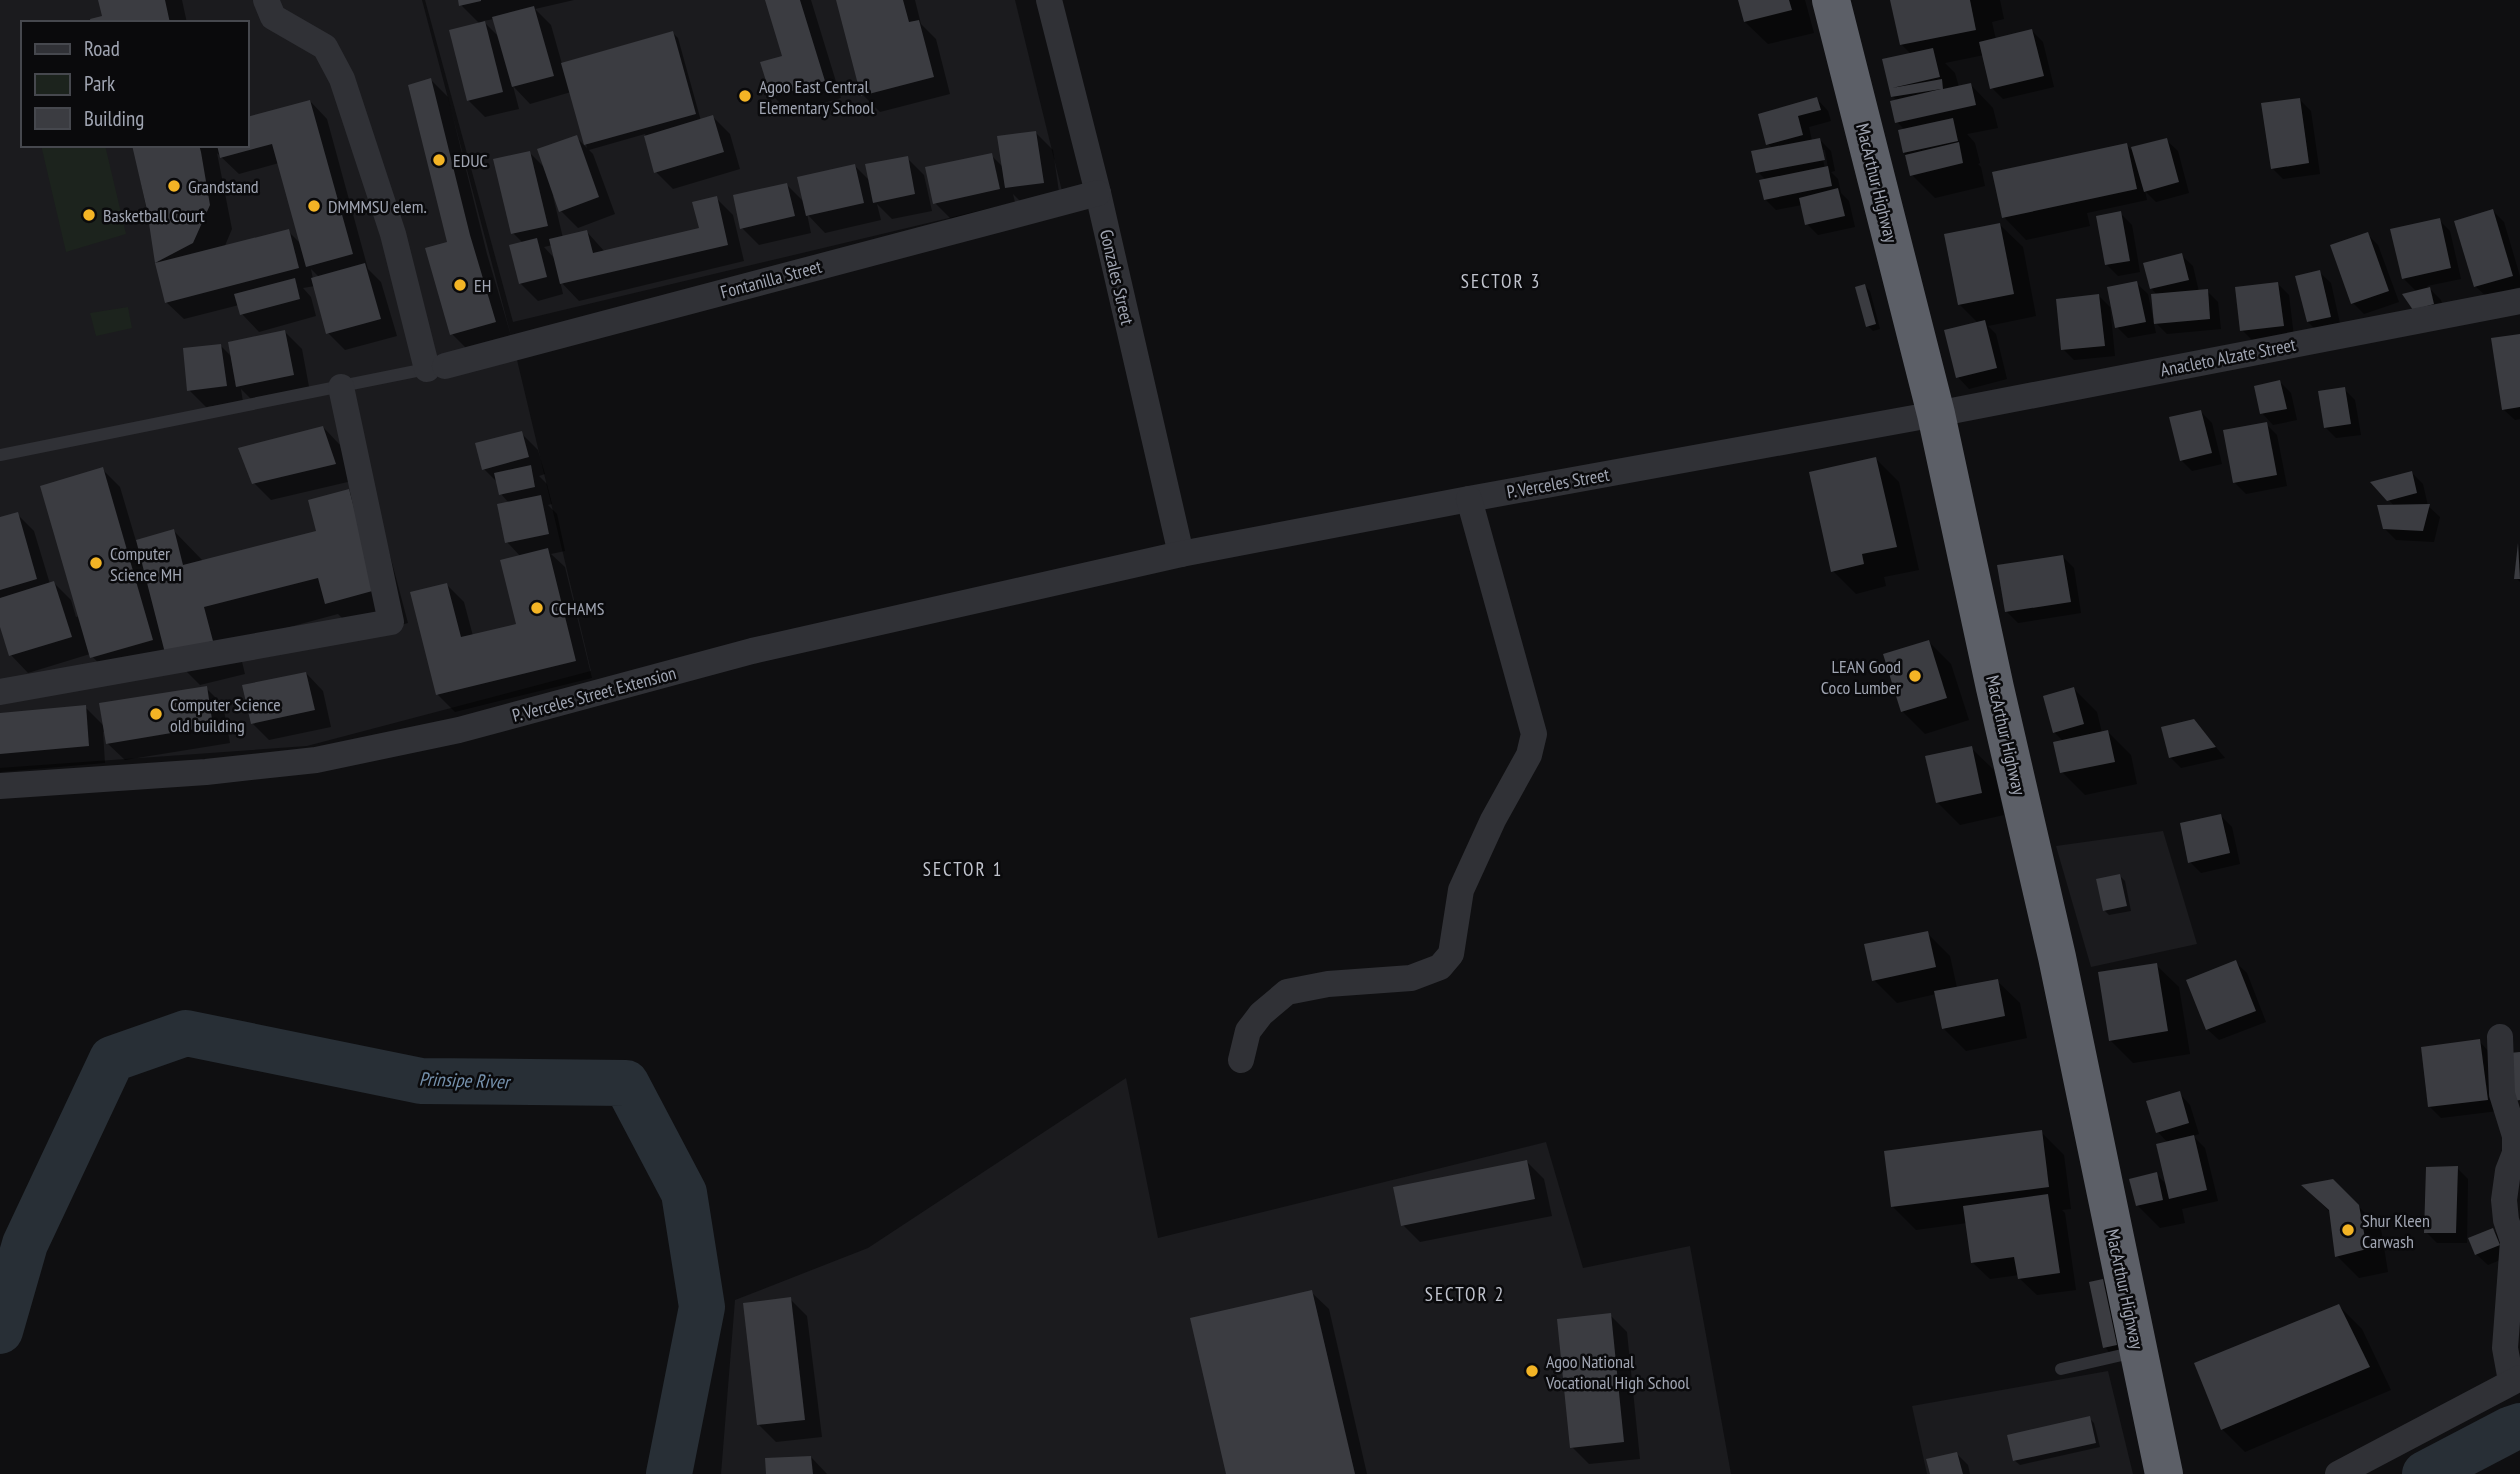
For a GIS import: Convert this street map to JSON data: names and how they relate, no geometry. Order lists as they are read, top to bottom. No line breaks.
{"streets":{"highway":["MacArthur Highway"],"street":["Gonzales Street","Fontanilla Street","Anacleto Alzate Street","P. Verceles Street","P. Verceles Street Extension"]},"crossings":[["MacArthur Highway","Anacleto Alzate Street"],["MacArthur Highway","P. Verceles Street"],["Gonzales Street","Fontanilla Street"],["Gonzales Street","P. Verceles Street"],["Gonzales Street","P. Verceles Street Extension"],["Anacleto Alzate Street","P. Verceles Street"],["P. Verceles Street","P. Verceles Street Extension"]],"districts":["SECTOR 3","SECTOR 1","SECTOR 2"],"water":["Prinsipe River"],"places":["Agoo East Central Elementary School","EDUC","Grandstand","DMMMSU elem.","Basketball Court","EH","Computer Science MH","CCHAMS","LEAN Good Coco Lumber","Computer Science old building","Shur Kleen Carwash","Agoo National Vocational High School"],"legend":["Road","Park","Building"]}
